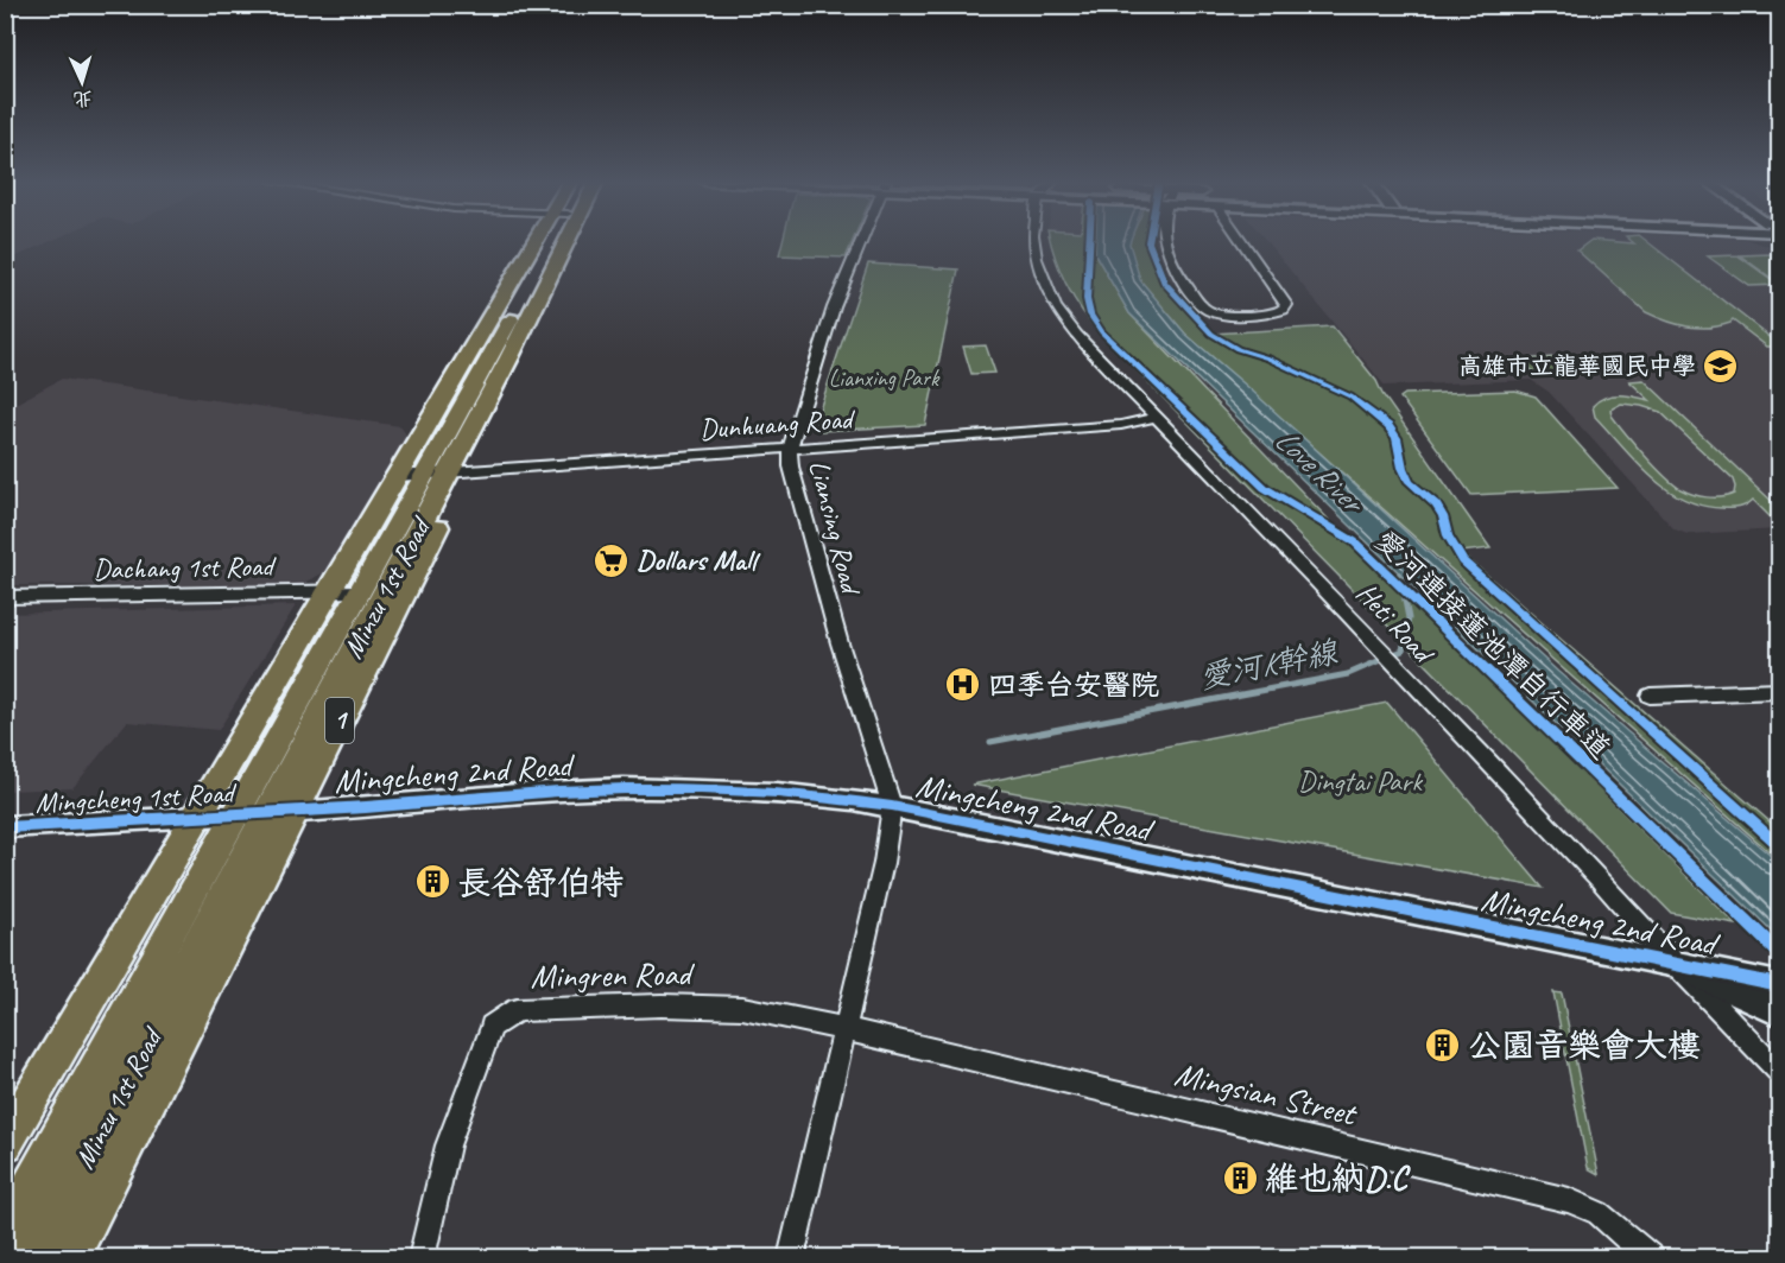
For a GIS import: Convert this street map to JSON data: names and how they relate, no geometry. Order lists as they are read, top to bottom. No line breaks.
{"streets":{"main road":["Minzu 1st Road","1"],"street":["Dunhuang Road","Liansing Road","Dachang 1st Road","Heti Road","Mingcheng 2nd Road","Mingcheng 1st Road","Mingren Road","Mingsian Street"],"cycle path":["愛河連接蓮池潭自行車道"]},"crossings":[["Dunhuang Road","Liansing Road"],["Dunhuang Road","Minzu 1st Road"],["Dunhuang Road","Heti Road"],["Liansing Road","Mingcheng 2nd Road"],["Dachang 1st Road","Minzu 1st Road"],["Minzu 1st Road","Mingcheng 2nd Road"],["Minzu 1st Road","Mingcheng 1st Road"],["Heti Road","Mingcheng 2nd Road"],["Mingcheng 2nd Road","Mingcheng 1st Road"],["Mingren Road","Mingsian Street"]],"water":["Love River","愛河K幹線"],"parks":["Lianxing Park","Dingtai Park"],"places":{"school or university":["高雄市立龍華國民中學"],"supermarket":["Dollars Mall"],"hospital":["四季台安醫院"],"building":["長谷舒伯特","公園音樂會大樓","維也納D.C"]},"north":"bottom"}
